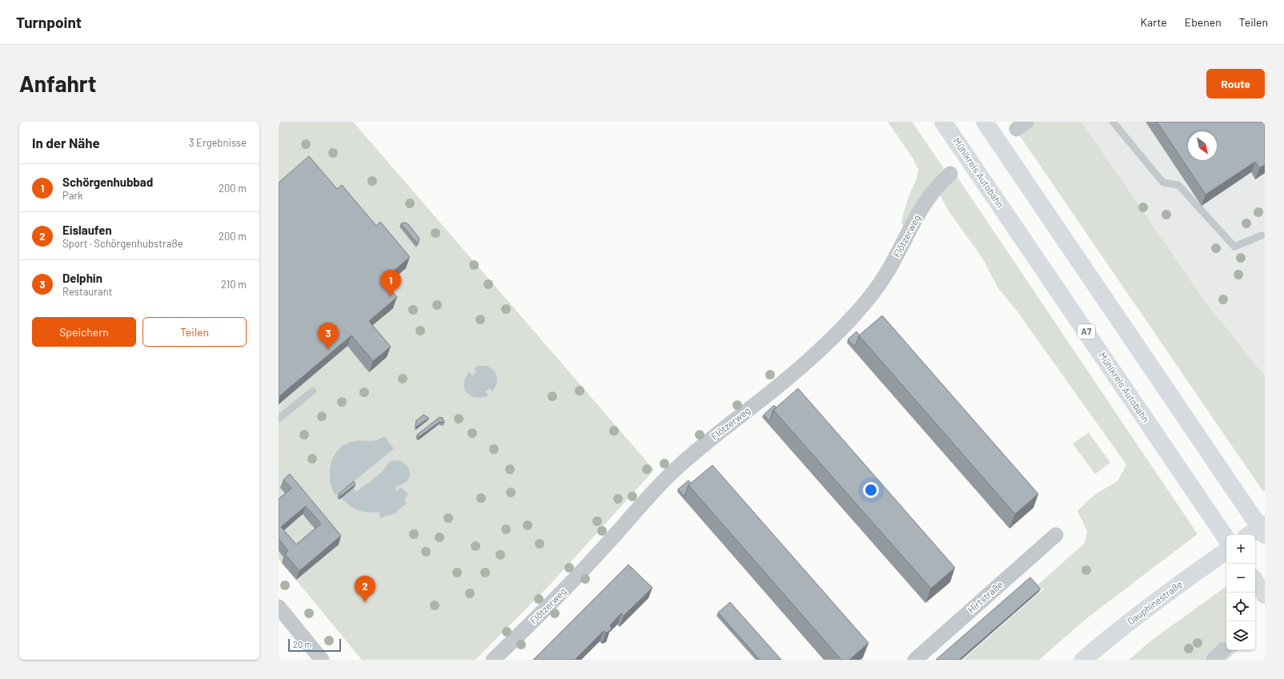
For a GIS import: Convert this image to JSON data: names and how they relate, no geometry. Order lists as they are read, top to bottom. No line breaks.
{"streets":{"main road":["Mühlkreis Autobahn","A7","Dauphinestraße"],"street":["Flötzerweg","Hirtstraße"]},"scale_bar":"20 m","north":"bottom right","page":{"header":"Turnpoint","nav":["Karte","Ebenen","Teilen"],"buttons":["Route",["Speichern","Teilen"]],"title":"Anfahrt","heading":["In der Nähe","3 Ergebnisse"],"list":[{"mark":"1","name":"Schörgenhubbad","note":"Park","value":"200 m"},{"mark":"2","name":"Eislaufen","note":"Sport · Schörgenhubstraße","value":"200 m"},{"mark":"3","name":"Delphin","note":"Restaurant","value":"210 m"}],"pins":["1","3","2"],"map_buttons":["+","−"],"scale":"20 m"}}
